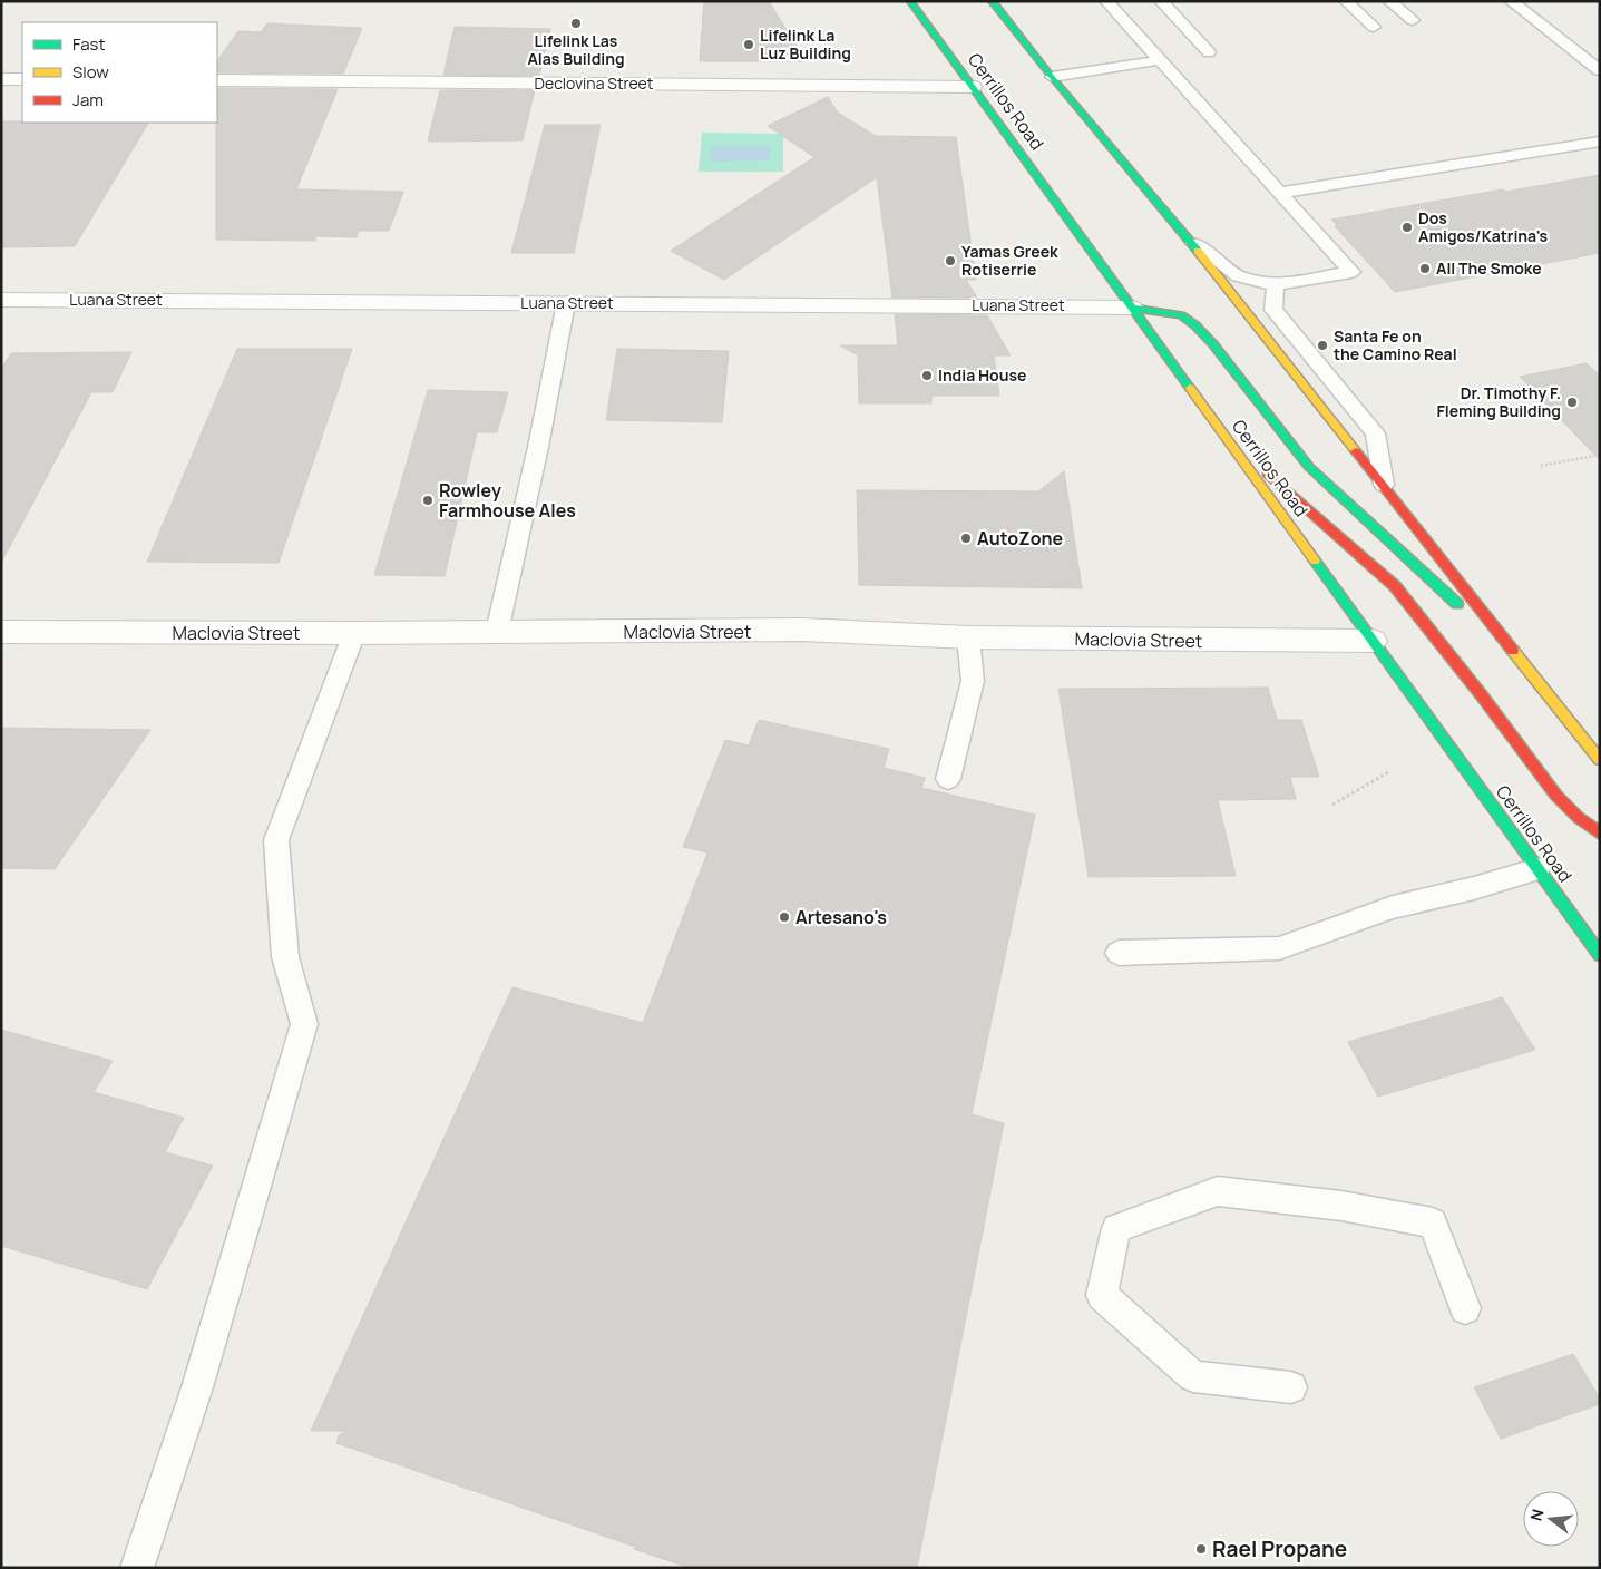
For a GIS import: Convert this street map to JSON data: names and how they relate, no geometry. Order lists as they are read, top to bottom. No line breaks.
{"streets":{"main road":["Cerrillos Road"],"street":["Declovina Street","Luana Street","Maclovia Street"]},"crossings":[["Declovina Street","Cerrillos Road"],["Cerrillos Road","Luana Street"],["Cerrillos Road","Maclovia Street"]],"places":["Lifelink Las Alas Building","Lifelink La Luz Building","Dos Amigos/Katrina's","Yamas Greek Rotiserrie","All The Smoke","Santa Fe on the Camino Real","India House","Dr. Timothy F. Fleming Building","Rowley Farmhouse Ales","AutoZone","Artesano's","Rael Propane"],"legend":["Fast","Slow","Jam"],"north":"left"}
